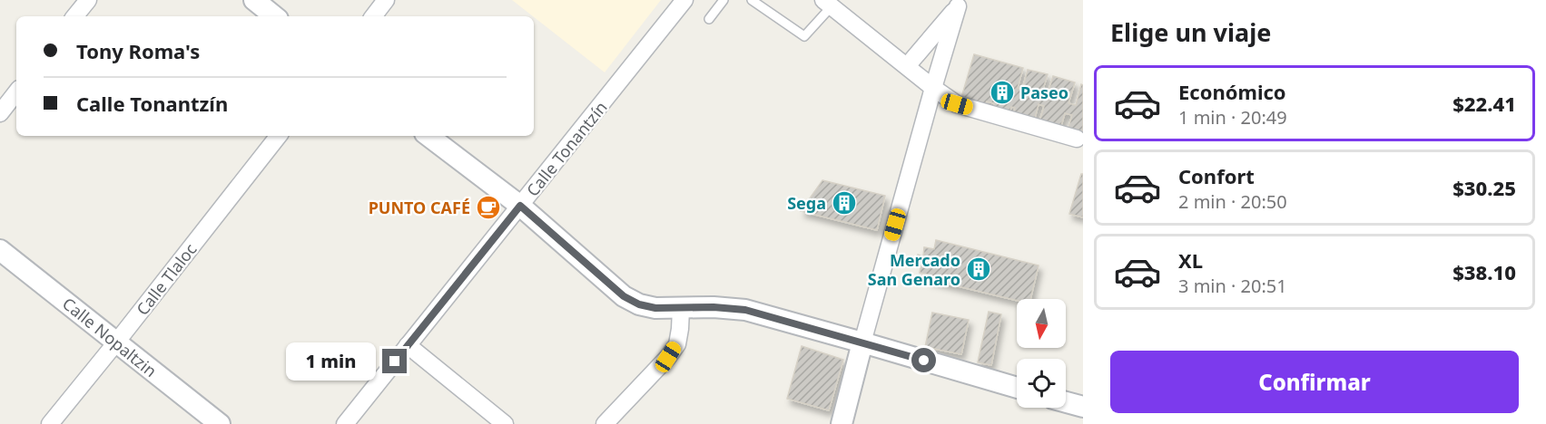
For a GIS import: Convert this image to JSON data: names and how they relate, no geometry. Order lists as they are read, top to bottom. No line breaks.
{"streets":{"street":["Calle Tonantzín","Calle Tlaloc","Calle Nopaltzin"]},"crossings":[["Calle Tlaloc","Calle Nopaltzin"]],"places":{"building":["Paseo","Sega","Mercado San Genaro"],"cafe":["PUNTO CAFÉ"]},"north":"bottom","page":{"heading":"Elige un viaje","banner":["Tony Roma's","Calle Tonantzín"],"list":[{"name":"Económico","note":"1 min · 20:49","value":"$22.41"},{"name":"Confort","note":"2 min · 20:50","value":"$30.25"},{"name":"XL","note":"3 min · 20:51","value":"$38.10"}],"buttons":"Confirmar","bubble":"1 min"}}
